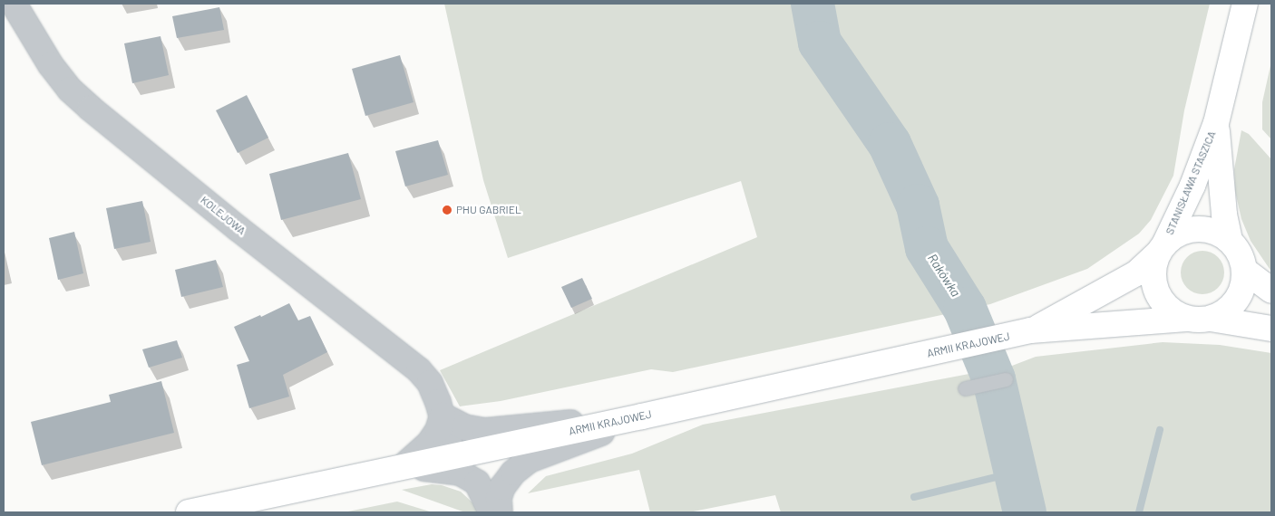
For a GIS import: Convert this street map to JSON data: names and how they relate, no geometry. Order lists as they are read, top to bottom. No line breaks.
{"streets":{"street":["STANISŁAWA STASZICA","KOLEJOWA","ARMII KRAJOWEJ"]},"crossings":[["STANISŁAWA STASZICA","ARMII KRAJOWEJ"],["KOLEJOWA","ARMII KRAJOWEJ"]],"water":["Rakówka"],"places":["PHU GABRIEL"]}
